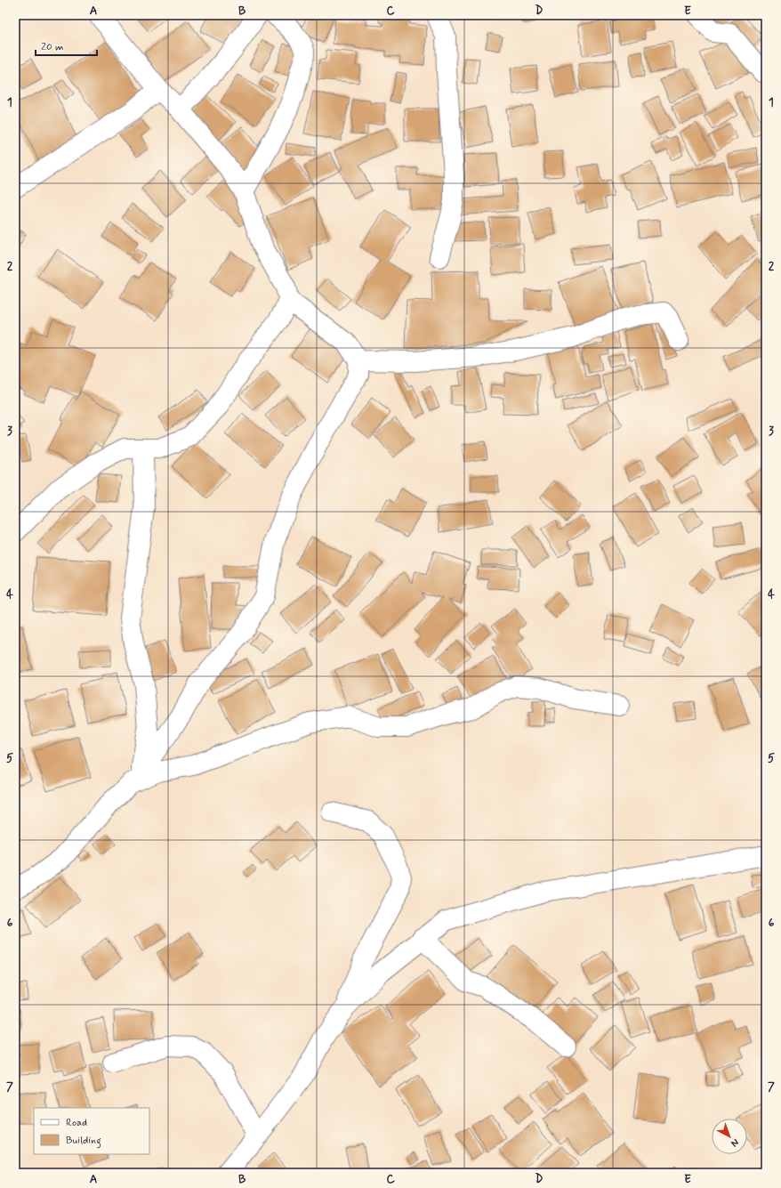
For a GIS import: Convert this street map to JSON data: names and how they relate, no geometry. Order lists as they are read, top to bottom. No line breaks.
{"legend":["Road","Building"],"scale_bar":"20 m","north":"bottom right","grid":{"columns":["A","B","C","D","E"],"rows":["1","2","3","4","5","6","7"]}}
